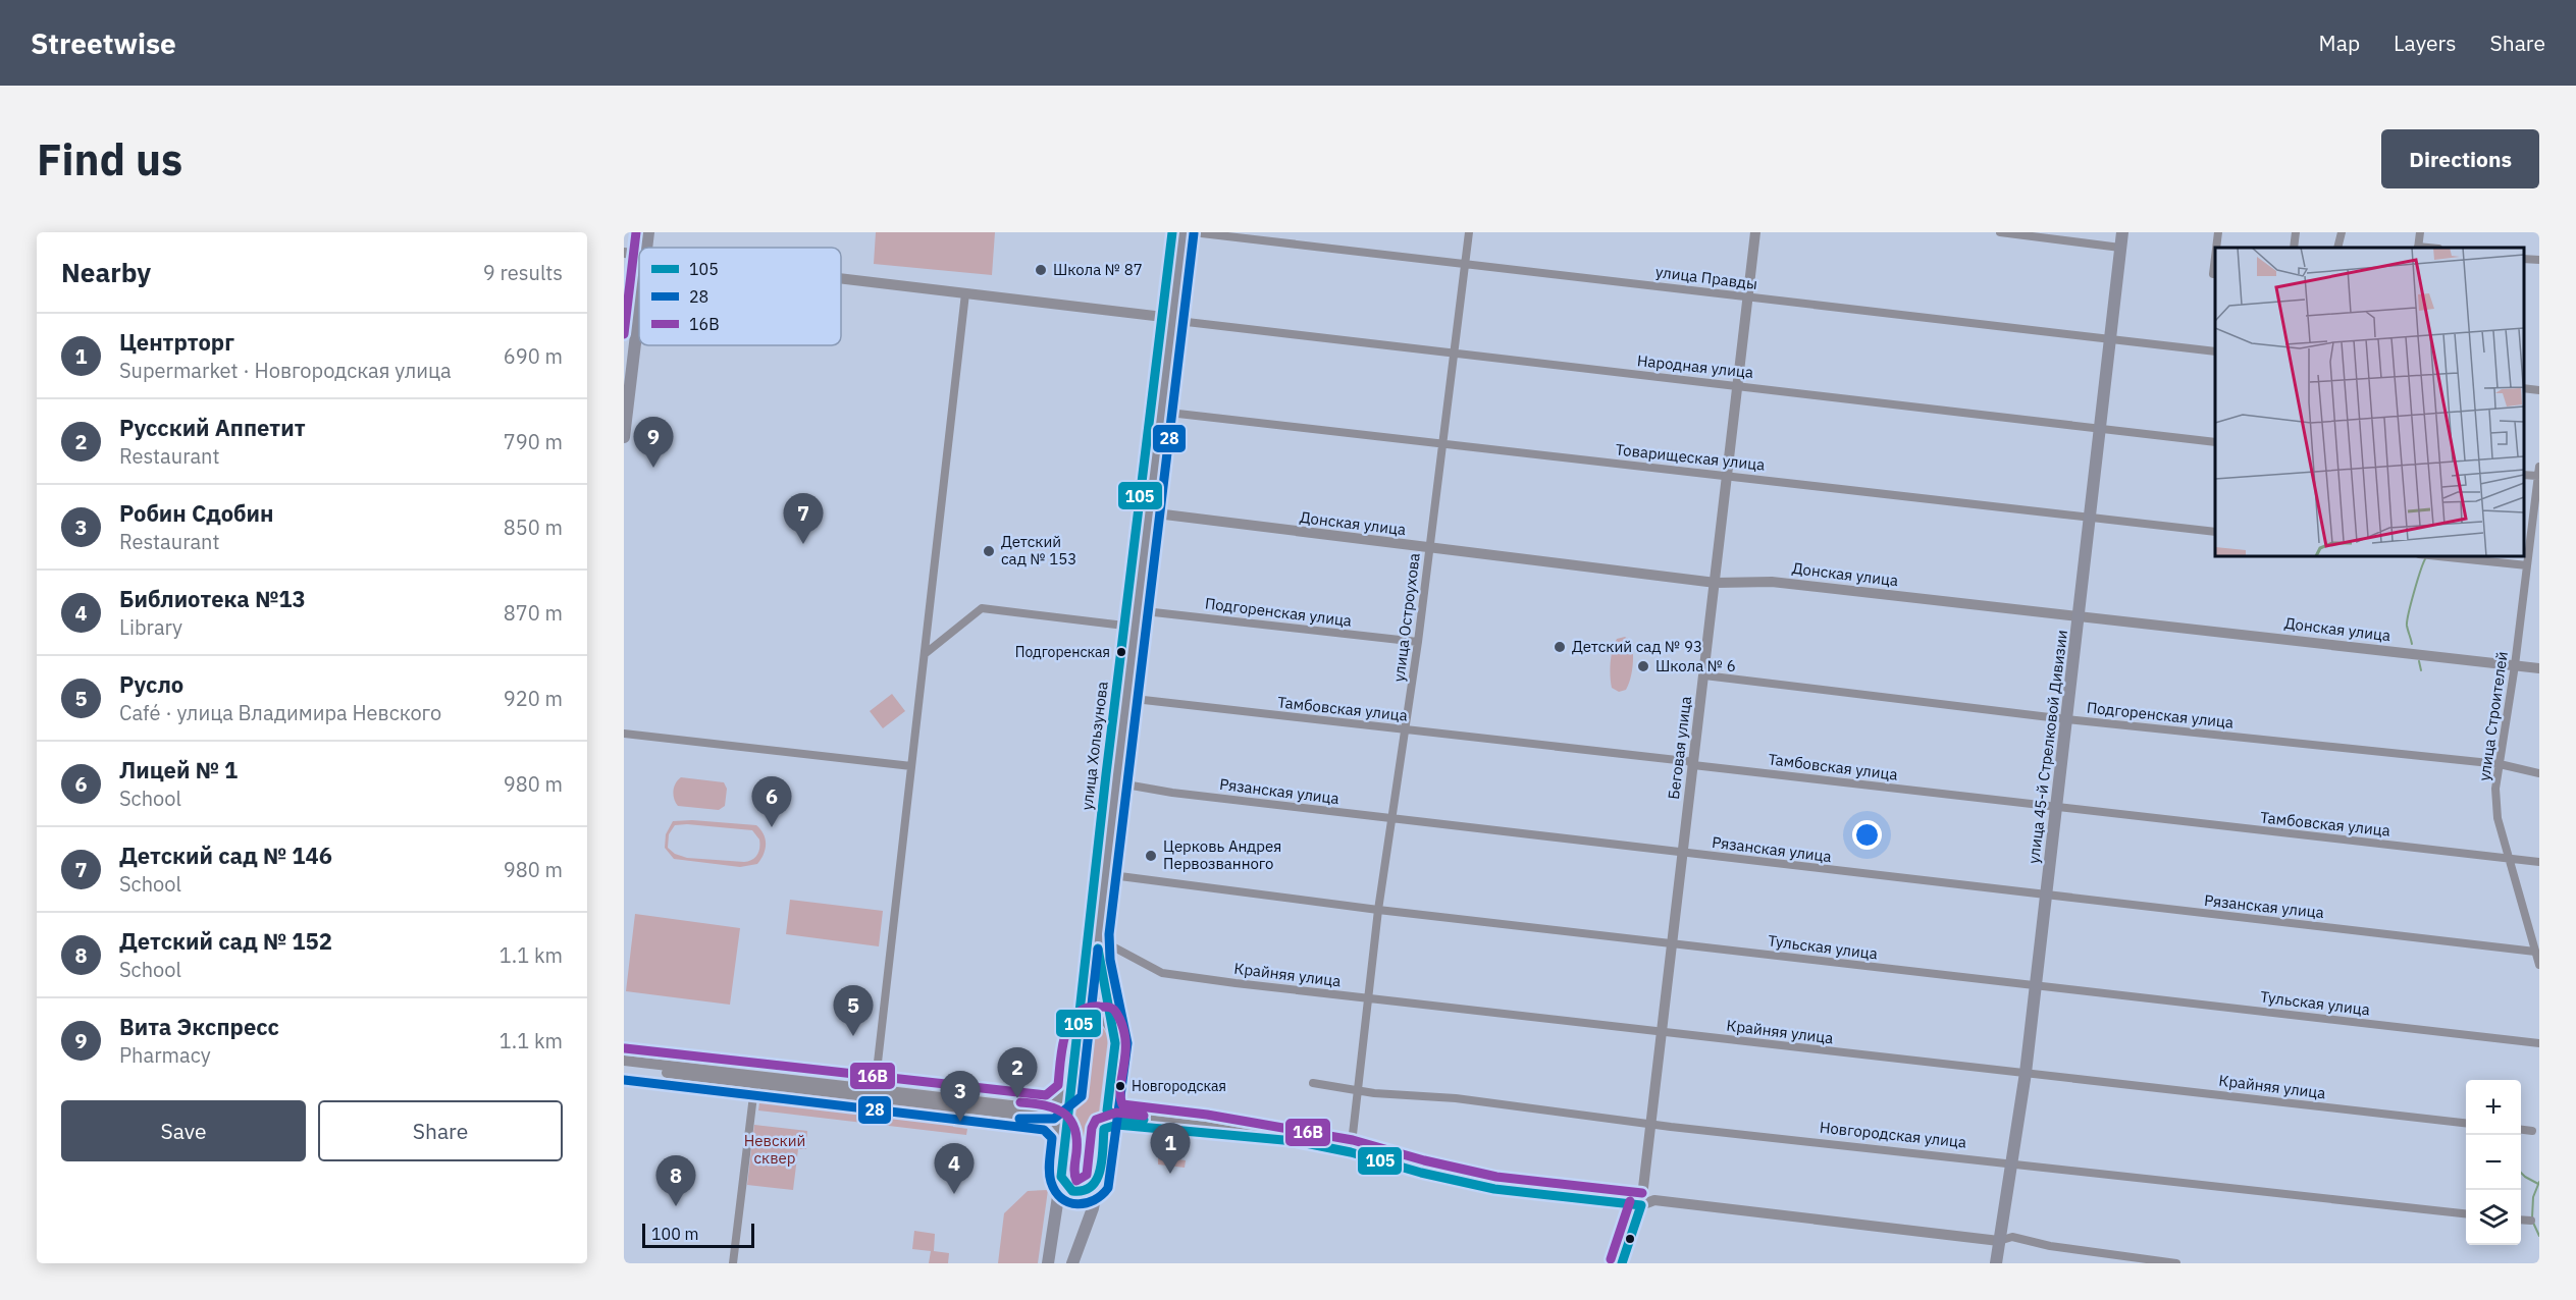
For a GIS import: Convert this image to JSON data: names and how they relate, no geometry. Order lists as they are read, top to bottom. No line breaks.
{"streets":{"main road":["улица Хользунова","улица 45-й Стрелковой Дивизии"],"street":["улица Правды","Народная улица","Товарищеская улица","Донская улица","Подгоренская улица","улица Остроухова","Тамбовская улица","улица Строителей","Беговая улица","Рязанская улица","Тульская улица","Крайняя улица","Новгородская улица"]},"crossings":[["улица Правды","улица Остроухова"],["улица Правды","улица 45-й Стрелковой Дивизии"],["улица Правды","Беговая улица"],["Народная улица","улица Остроухова"],["Народная улица","улица Хользунова"],["Народная улица","улица 45-й Стрелковой Дивизии"],["Народная улица","Беговая улица"],["Товарищеская улица","улица Остроухова"],["Товарищеская улица","улица Хользунова"],["Товарищеская улица","улица 45-й Стрелковой Дивизии"],["Товарищеская улица","Беговая улица"],["Донская улица","улица Остроухова"],["Донская улица","улица Строителей"],["Донская улица","улица Хользунова"],["Донская улица","улица 45-й Стрелковой Дивизии"],["Донская улица","Беговая улица"],["Подгоренская улица","улица Остроухова"],["Подгоренская улица","улица Строителей"],["Подгоренская улица","улица Хользунова"],["Подгоренская улица","улица 45-й Стрелковой Дивизии"],["Подгоренская улица","Беговая улица"],["улица Остроухова","Тамбовская улица"],["улица Остроухова","Рязанская улица"],["улица Остроухова","Тульская улица"],["улица Остроухова","Крайняя улица"],["улица Остроухова","Новгородская улица"],["Тамбовская улица","улица Строителей"],["Тамбовская улица","улица Хользунова"],["Тамбовская улица","улица 45-й Стрелковой Дивизии"],["Тамбовская улица","Беговая улица"],["улица Строителей","Рязанская улица"],["улица Хользунова","Рязанская улица"],["улица Хользунова","Тульская улица"],["улица Хользунова","Крайняя улица"],["улица 45-й Стрелковой Дивизии","Рязанская улица"],["улица 45-й Стрелковой Дивизии","Тульская улица"],["улица 45-й Стрелковой Дивизии","Крайняя улица"],["улица 45-й Стрелковой Дивизии","Новгородская улица"],["Беговая улица","Рязанская улица"],["Беговая улица","Тульская улица"],["Беговая улица","Крайняя улица"],["Беговая улица","Новгородская улица"]],"parks":["Невский сквер"],"places":["Школа № 87","Детский сад № 153","Детский сад № 93","Подгоренская","Школа № 6","Церковь Андрея Первозванного","Новгородская"],"lines":["transit line 105","transit line 16В","transit line 28"],"legend":["105","28","16В"],"scale_bar":"100 m","page":{"header":"Streetwise","nav":["Map","Layers","Share"],"buttons":["Directions",["Save","Share"]],"title":"Find us","heading":["Nearby","9 results"],"list":[{"mark":"1","name":"Центрторг","note":"Supermarket · Новгородская улица","value":"690 m"},{"mark":"2","name":"Русский Аппетит","note":"Restaurant","value":"790 m"},{"mark":"3","name":"Робин Сдобин","note":"Restaurant","value":"850 m"},{"mark":"4","name":"Библиотека №13","note":"Library","value":"870 m"},{"mark":"5","name":"Русло","note":"Café · улица Владимира Невского","value":"920 m"},{"mark":"6","name":"Лицей № 1","note":"School","value":"980 m"},{"mark":"7","name":"Детский сад № 146","note":"School","value":"980 m"},{"mark":"8","name":"Детский сад № 152","note":"School","value":"1.1 km"},{"mark":"9","name":"Вита Экспресс","note":"Pharmacy","value":"1.1 km"}],"pins":["9","7","6","5","2","3","1","4","8"],"map_buttons":["+","−"],"scale":"100 m"}}
